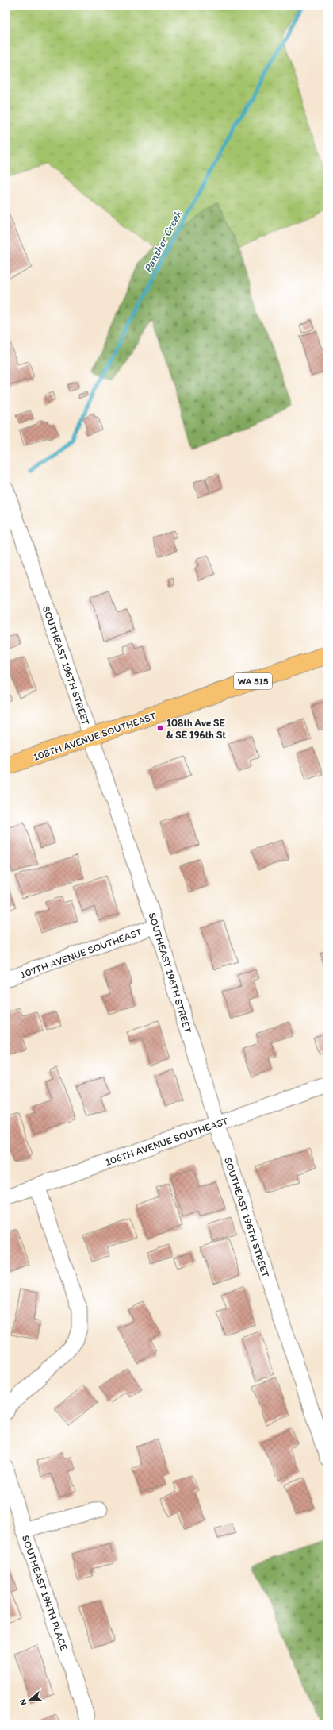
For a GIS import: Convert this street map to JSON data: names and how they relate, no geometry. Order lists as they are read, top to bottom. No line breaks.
{"streets":{"main road":["WA 515","108TH AVENUE SOUTHEAST"],"street":["SOUTHEAST 196TH STREET","107TH AVENUE SOUTHEAST","106TH AVENUE SOUTHEAST","SOUTHEAST 194TH PLACE"]},"crossings":[["SOUTHEAST 196TH STREET","108TH AVENUE SOUTHEAST"],["SOUTHEAST 196TH STREET","107TH AVENUE SOUTHEAST"],["SOUTHEAST 196TH STREET","106TH AVENUE SOUTHEAST"]],"water":["Panther Creek"],"places":{"transit":["108th Ave SE & SE 196th St"]},"north":"left"}
